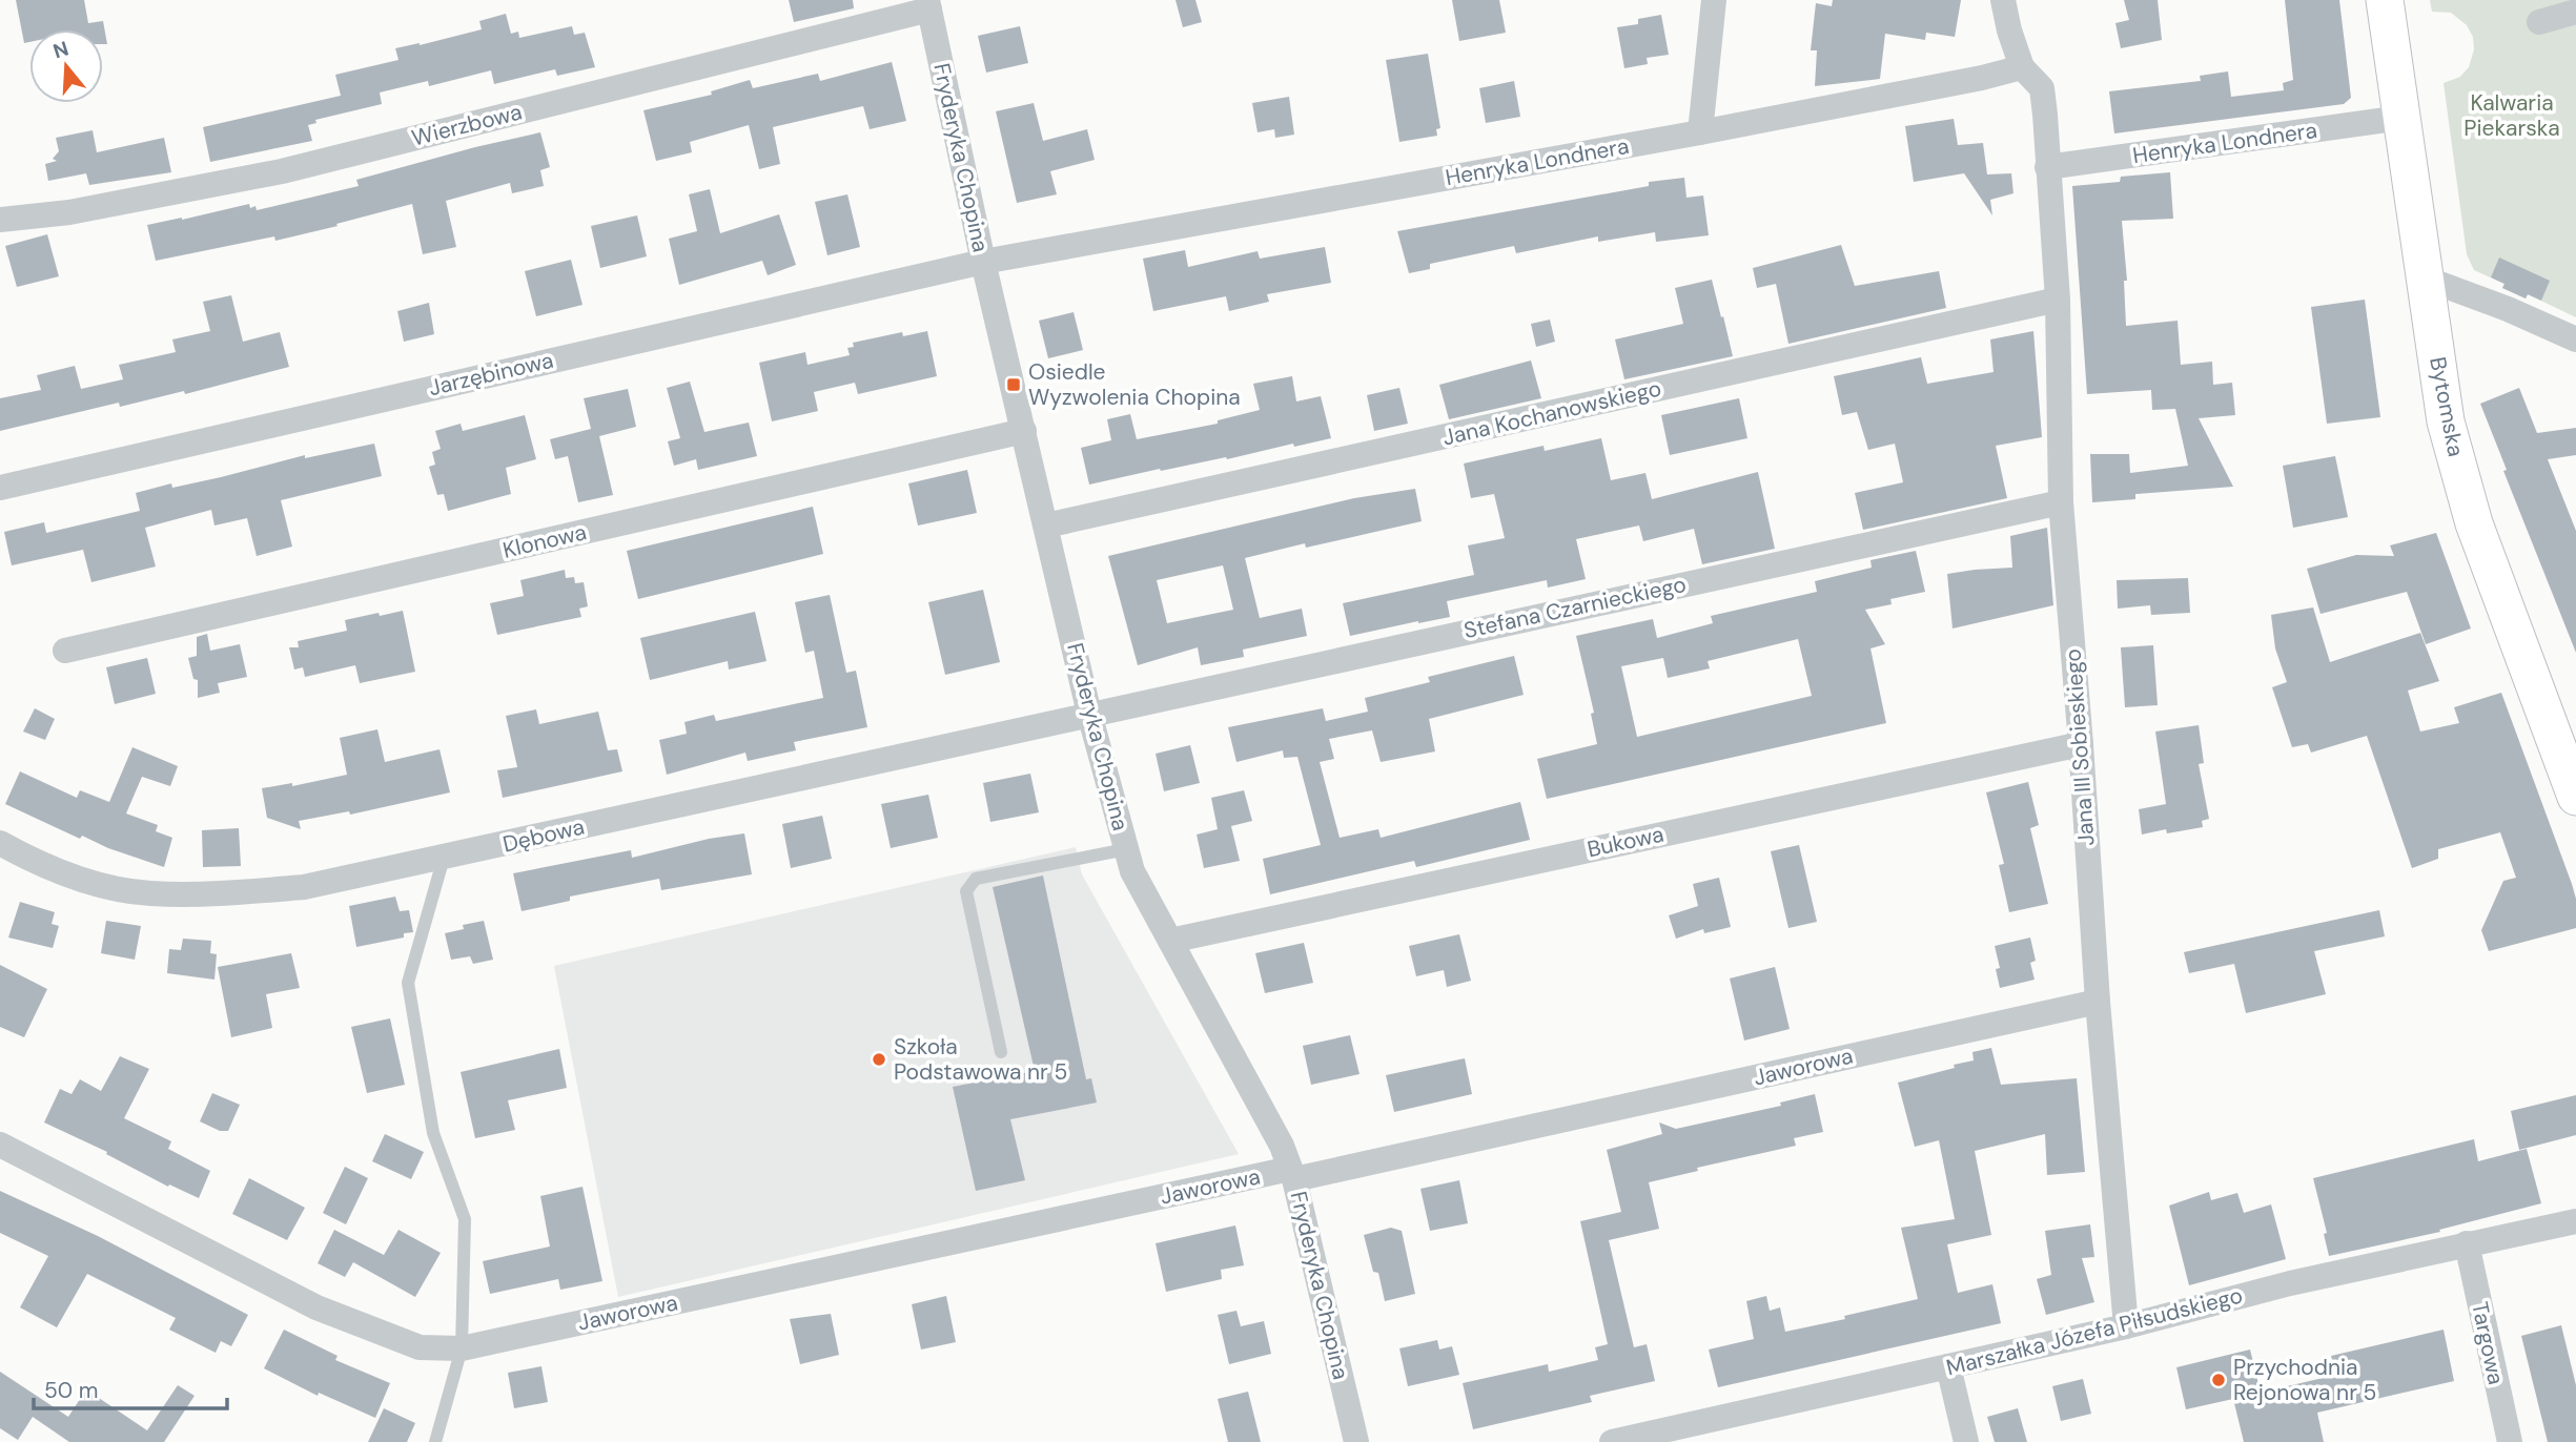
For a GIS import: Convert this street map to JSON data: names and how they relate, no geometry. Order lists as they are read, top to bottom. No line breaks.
{"streets":{"street":["Wierzbowa","Henryka Londnera","Fryderyka Chopina","Jarzębinowa","Bytomska","Jana Kochanowskiego","Klonowa","Stefana Czarnieckiego","Jana III Sobieskiego","Dębowa","Bukowa","Jaworowa","Marszałka Józefa Piłsudskiego","Targowa"]},"crossings":[["Wierzbowa","Fryderyka Chopina"],["Henryka Londnera","Fryderyka Chopina"],["Henryka Londnera","Jarzębinowa"],["Henryka Londnera","Bytomska"],["Henryka Londnera","Jana III Sobieskiego"],["Fryderyka Chopina","Jarzębinowa"],["Fryderyka Chopina","Jana Kochanowskiego"],["Fryderyka Chopina","Klonowa"],["Fryderyka Chopina","Stefana Czarnieckiego"],["Fryderyka Chopina","Dębowa"],["Fryderyka Chopina","Bukowa"],["Fryderyka Chopina","Jaworowa"],["Jana Kochanowskiego","Jana III Sobieskiego"],["Stefana Czarnieckiego","Jana III Sobieskiego"],["Stefana Czarnieckiego","Dębowa"],["Jana III Sobieskiego","Bukowa"],["Jana III Sobieskiego","Jaworowa"],["Jana III Sobieskiego","Marszałka Józefa Piłsudskiego"],["Marszałka Józefa Piłsudskiego","Targowa"]],"parks":["Kalwaria Piekarska"],"places":{"transit":["Osiedle Wyzwolenia Chopina"],"other":["Szkoła Podstawowa nr 5","Przychodnia Rejonowa nr 5"]},"scale_bar":"50 m","north":"top"}
